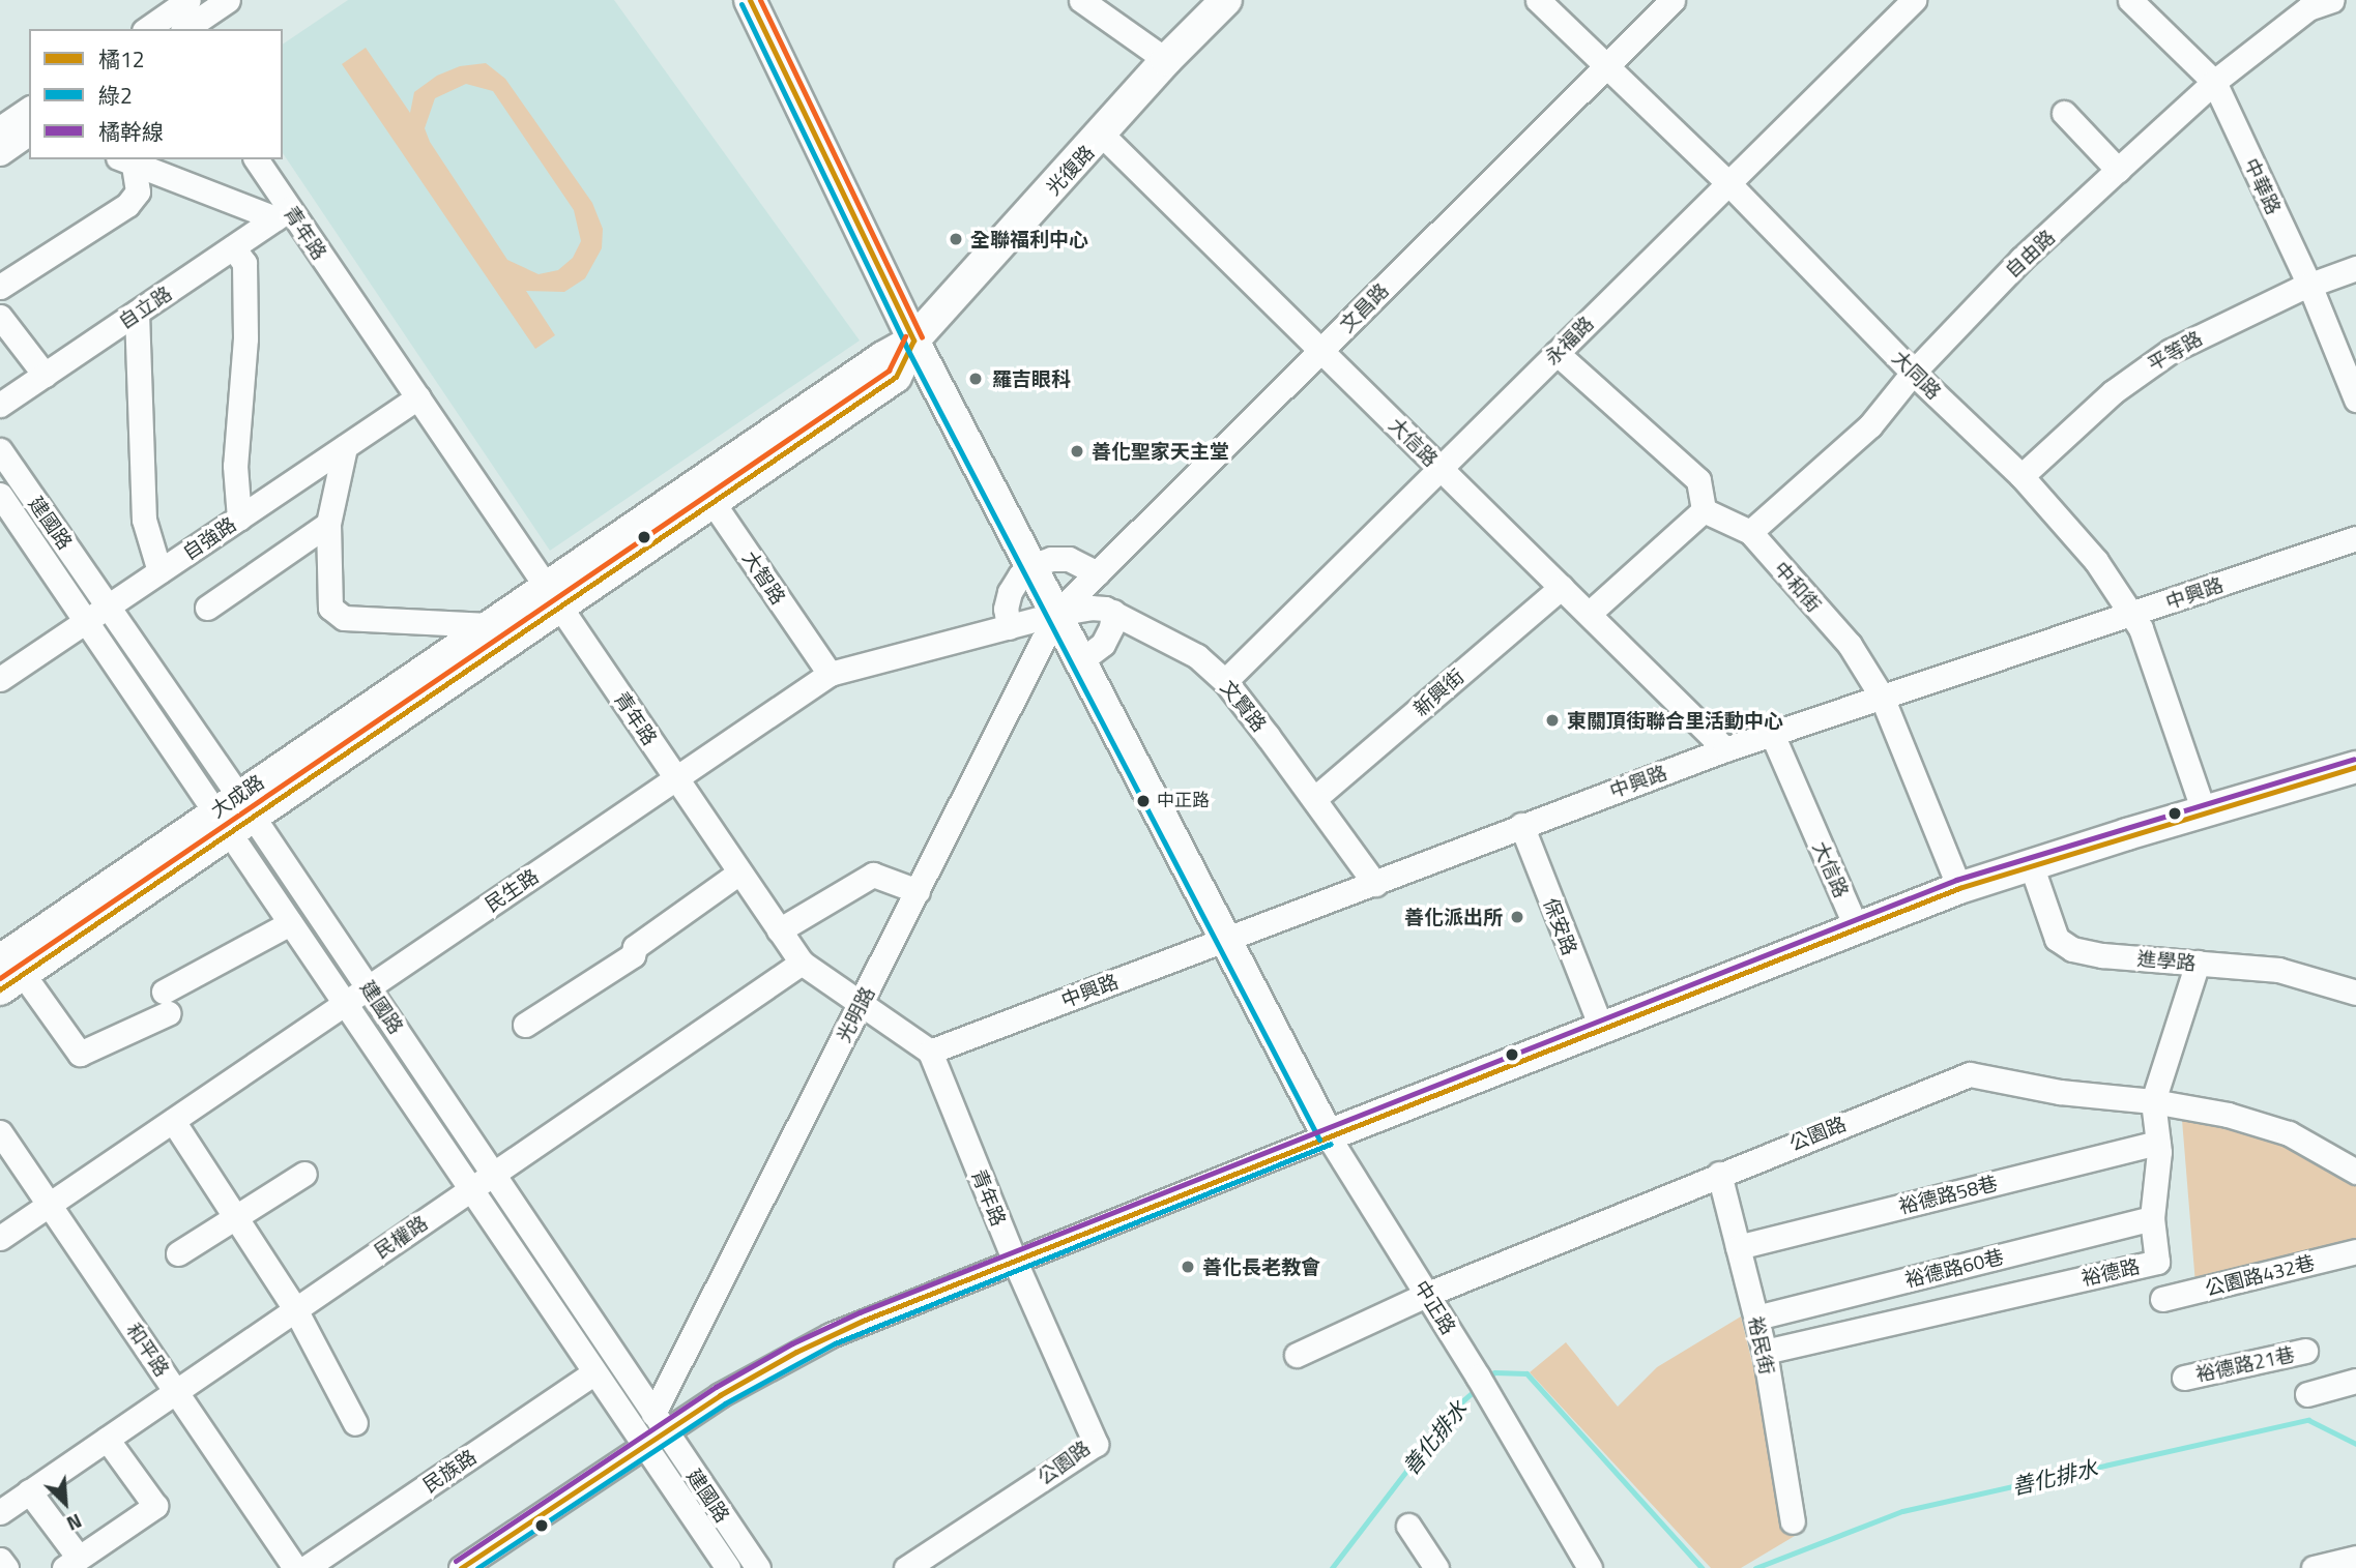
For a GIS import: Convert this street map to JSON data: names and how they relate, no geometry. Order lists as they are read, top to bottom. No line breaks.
{"streets":{"main road":["光復路","大成路","中正路"],"street":["中華路","青年路","自由路","自立路","文昌路","永福路","平等路","大同路","大信路","建國路","自強路","大智路","中和街","中興路","新興街","文賢路","民生路","保安路","進學路","光明路","公園路","裕德路58巷","民權路","裕德路60巷","裕德路","公園路432巷","裕民街","和平路","裕德路21巷","民族路"]},"crossings":[["光復路","大信路"],["光復路","大成路"],["光復路","中正路"],["中華路","自由路"],["中華路","平等路"],["青年路","自立路"],["青年路","自強路"],["青年路","中興路"],["青年路","大成路"],["青年路","民生路"],["青年路","光明路"],["青年路","公園路"],["青年路","民權路"],["自由路","大同路"],["自由路","中和街"],["文昌路","大同路"],["文昌路","大信路"],["文昌路","文賢路"],["文昌路","民生路"],["文昌路","光明路"],["文昌路","中正路"],["永福路","大同路"],["永福路","大信路"],["永福路","文賢路"],["平等路","大同路"],["大同路","中興路"],["大信路","中興路"],["大信路","新興街"],["建國路","自強路"],["建國路","大成路"],["建國路","民生路"],["建國路","光明路"],["建國路","民權路"],["建國路","民族路"],["大智路","大成路"],["大智路","民生路"],["中和街","中興路"],["中興路","文賢路"],["中興路","保安路"],["中興路","中正路"],["新興街","文賢路"],["文賢路","民生路"],["文賢路","光明路"],["文賢路","中正路"],["大成路","中正路"],["民生路","光明路"],["民生路","中正路"],["民生路","和平路"],["進學路","裕德路"],["光明路","中正路"],["公園路","裕德路"],["公園路","中正路"],["公園路","裕民街"],["裕德路58巷","裕德路"],["裕德路58巷","裕民街"],["民權路","和平路"],["裕德路60巷","裕德路"],["裕德路60巷","裕民街"],["裕德路","裕民街"]],"water":["善化排水"],"places":["全聯福利中心","羅吉眼科","善化聖家天主堂","東關頂街聯合里活動中心","中正路","善化派出所","善化長老教會"],"lines":["transit line 橘12","transit line 綠2","transit line 橘幹線"],"legend":["橘12","綠2","橘幹線"],"north":"bottom right"}
